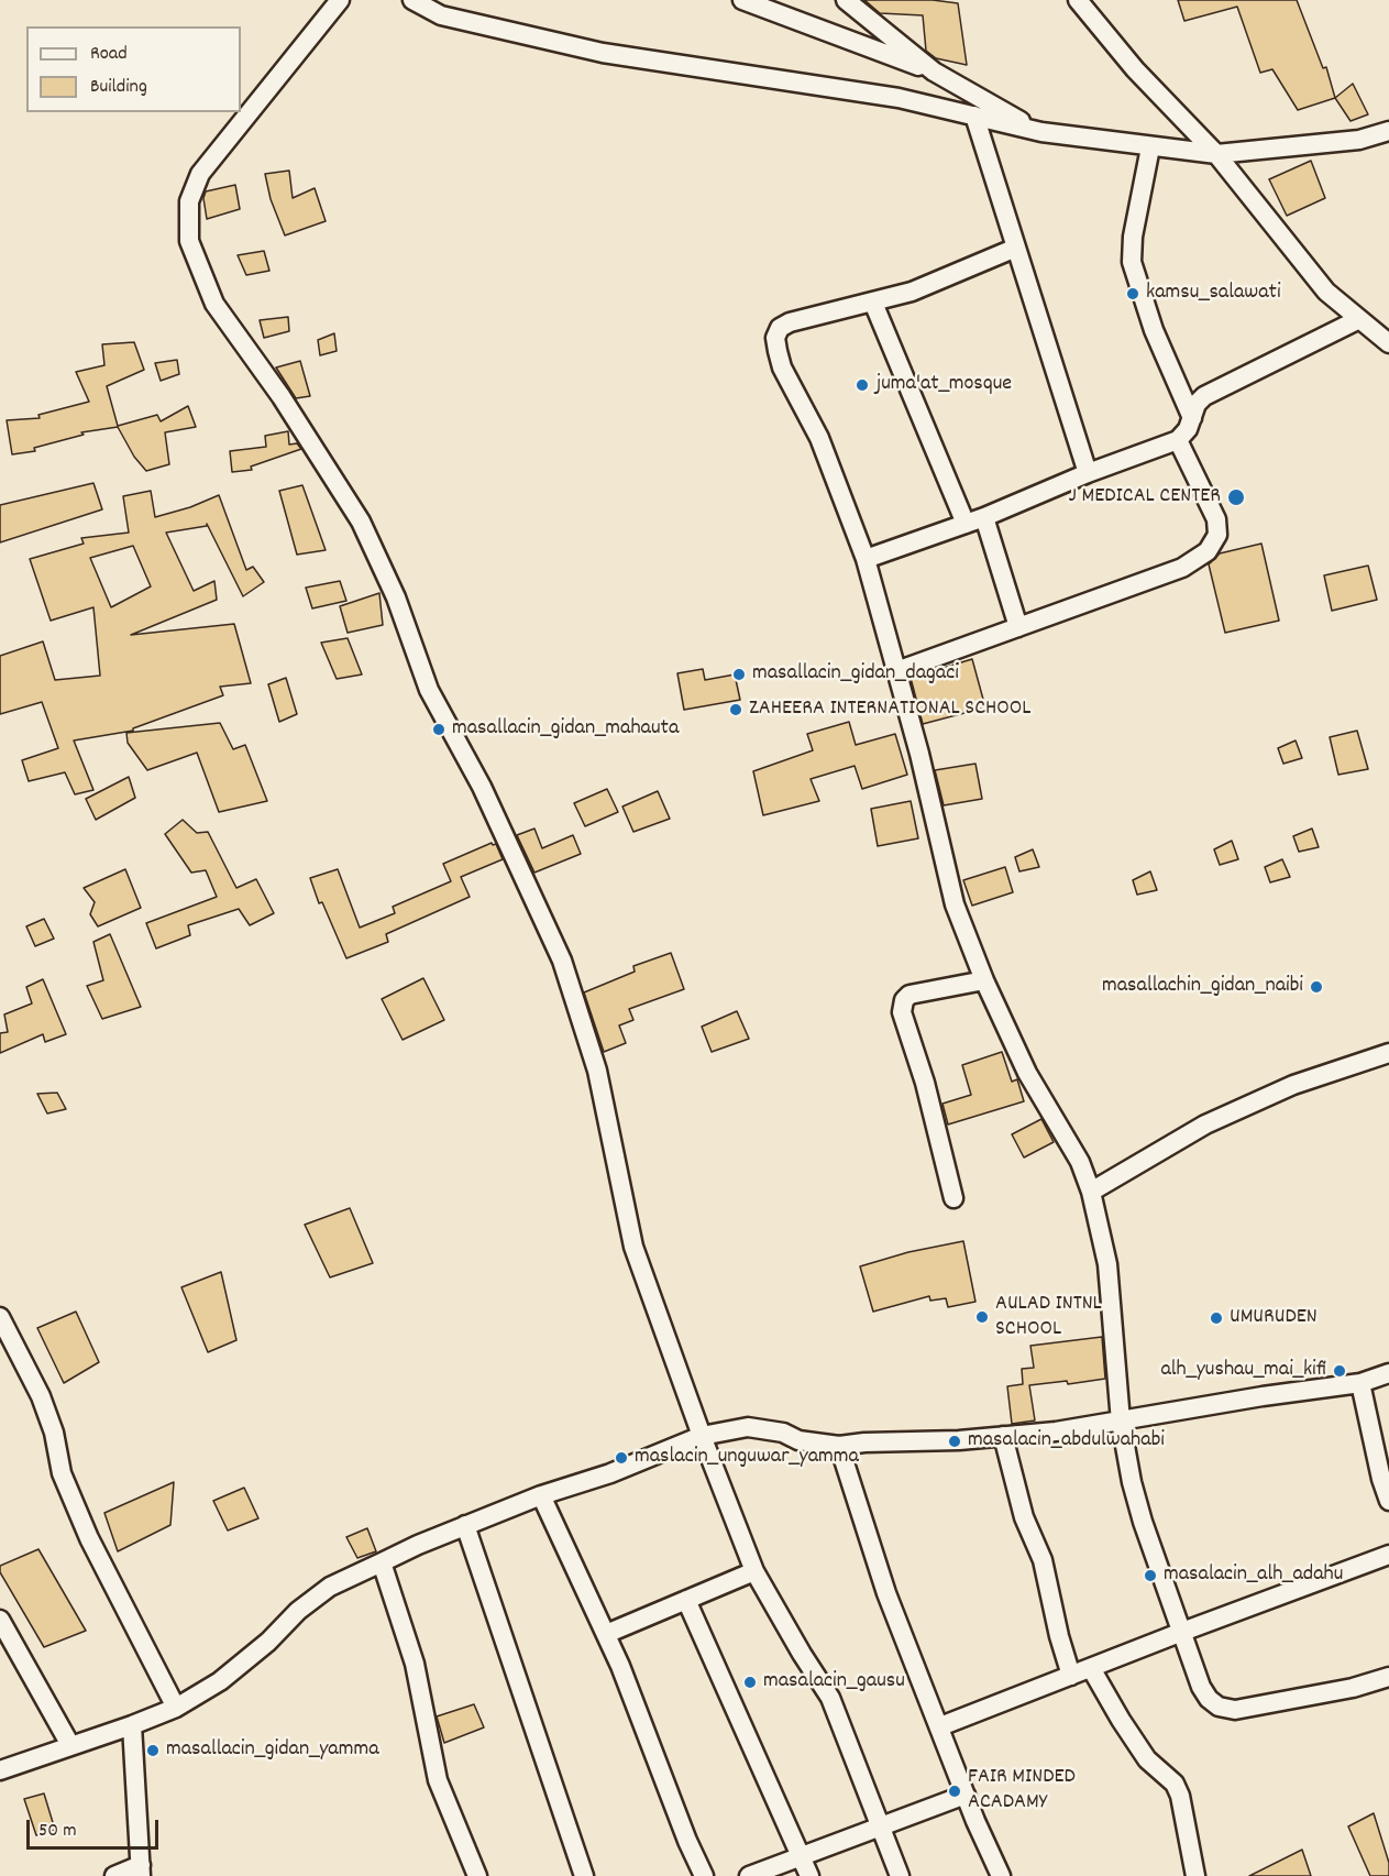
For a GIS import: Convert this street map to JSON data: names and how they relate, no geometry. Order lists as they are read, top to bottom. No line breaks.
{"places":["kamsu_salawati","juma'at_mosque","J MEDICAL CENTER","masallacin_gidan_dagaci","ZAHEERA INTERNATIONAL SCHOOL","masallacin_gidan_mahauta","masallachin_gidan_naibi","AULAD INTNL SCHOOL","UMURUDEN","alh_yushau_mai_kifi","masalacin_abdulwahabi","maslacin_unguwar_yamma","masalacin_alh_adahu","masalacin_gausu","masallacin_gidan_yamma","FAIR MINDED ACADAMY"],"legend":["Road","Building"],"scale_bar":"50 m"}
